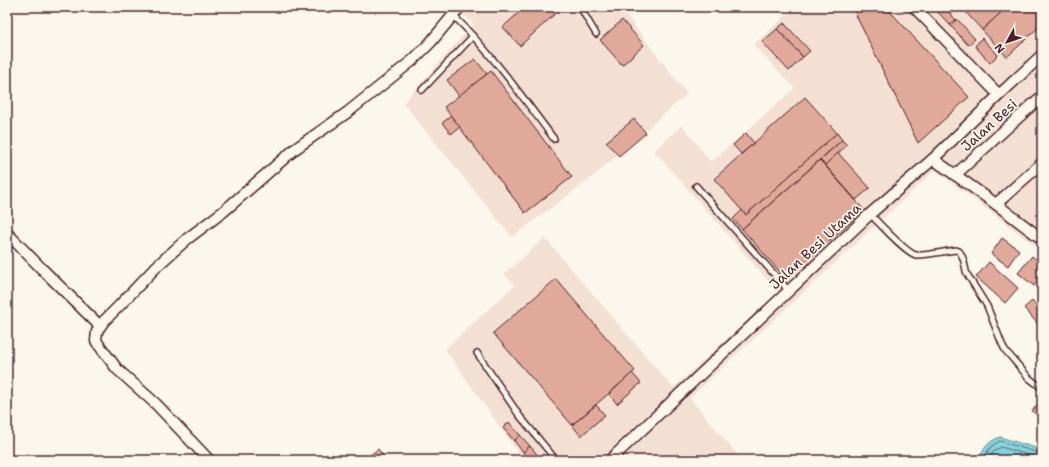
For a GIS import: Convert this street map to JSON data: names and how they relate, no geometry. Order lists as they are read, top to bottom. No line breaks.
{"streets":{"street":["Jalan Besi","Jalan Besi Utama"]},"north":"bottom left"}
